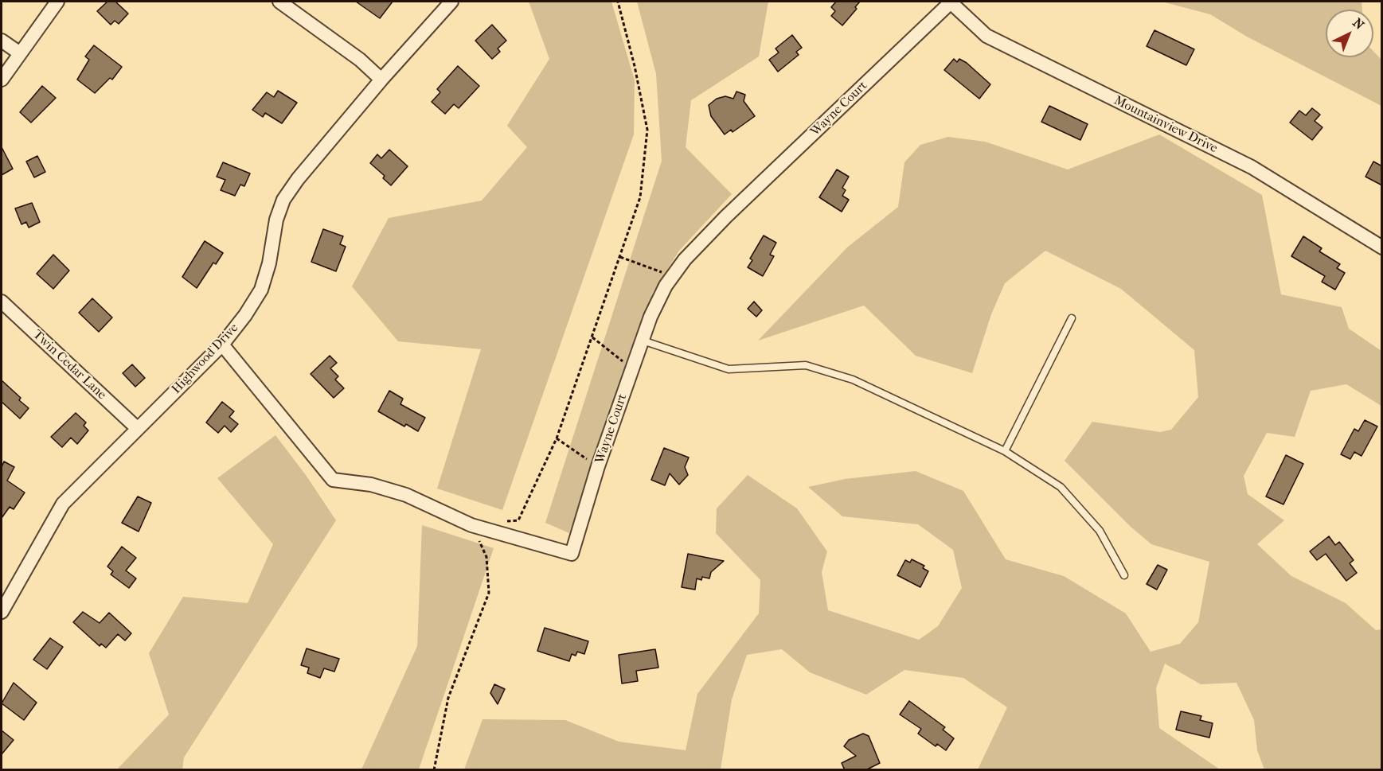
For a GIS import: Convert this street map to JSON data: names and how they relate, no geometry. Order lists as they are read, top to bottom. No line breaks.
{"streets":{"street":["Wayne Court","Mountainview Drive","Highwood Drive","Twin Cedar Lane"]},"crossings":[["Wayne Court","Mountainview Drive"],["Wayne Court","Highwood Drive"],["Highwood Drive","Twin Cedar Lane"]],"north":"top right"}
